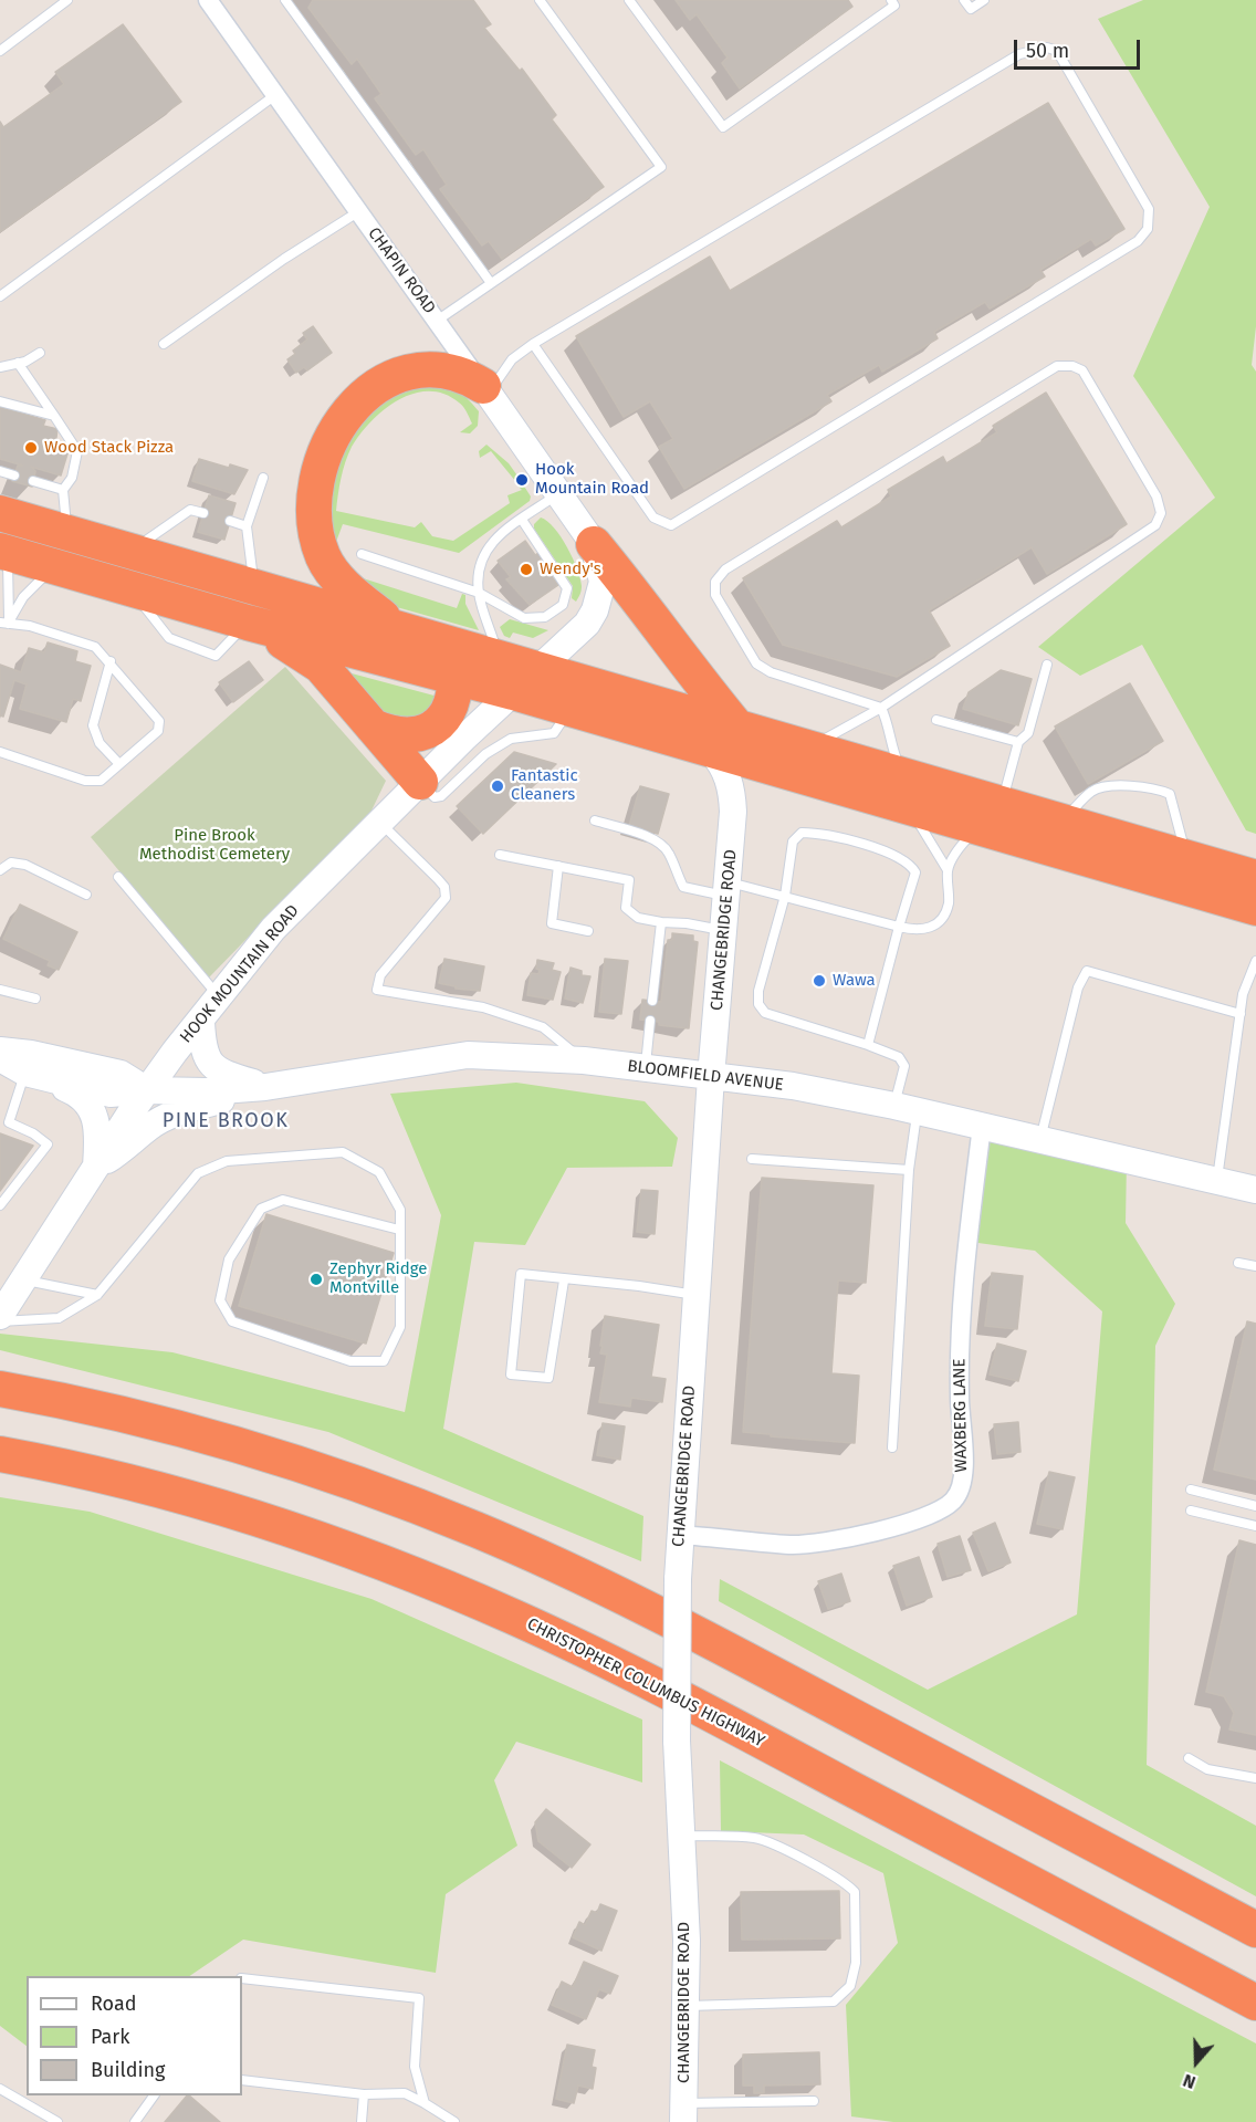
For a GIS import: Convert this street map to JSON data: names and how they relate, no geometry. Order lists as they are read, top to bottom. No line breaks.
{"streets":{"highway":["CHRISTOPHER COLUMBUS HIGHWAY"],"main road":["CHAPIN ROAD","CHANGEBRIDGE ROAD","HOOK MOUNTAIN ROAD","BLOOMFIELD AVENUE"],"street":["WAXBERG LANE"]},"crossings":[["CHAPIN ROAD","HOOK MOUNTAIN ROAD"],["CHANGEBRIDGE ROAD","BLOOMFIELD AVENUE"],["CHANGEBRIDGE ROAD","WAXBERG LANE"],["HOOK MOUNTAIN ROAD","BLOOMFIELD AVENUE"],["BLOOMFIELD AVENUE","WAXBERG LANE"]],"districts":["PINE BROOK"],"parks":["Pine Brook Methodist Cemetery"],"places":["Wood Stack Pizza","Hook Mountain Road","Wendy's","Fantastic Cleaners","Wawa","Zephyr Ridge Montville"],"legend":["Road","Park","Building"],"scale_bar":"50 m","north":"bottom"}
